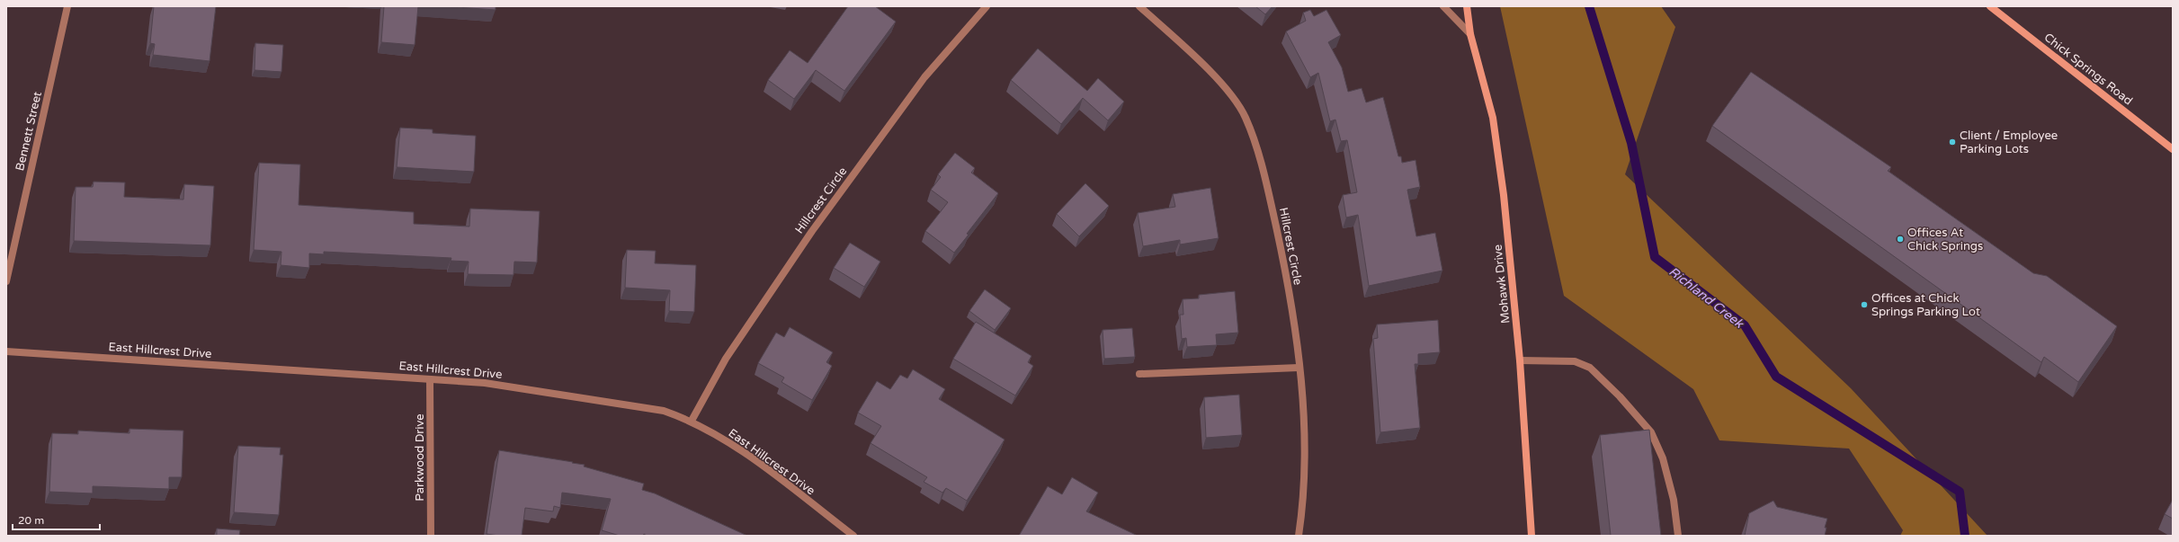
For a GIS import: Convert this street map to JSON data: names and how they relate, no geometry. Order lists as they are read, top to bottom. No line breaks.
{"streets":{"street":["Chick Springs Road","Bennett Street","Hillcrest Circle","Mohawk Drive","East Hillcrest Drive","Parkwood Drive"]},"crossings":[["Hillcrest Circle","East Hillcrest Drive"],["East Hillcrest Drive","Parkwood Drive"]],"water":["Richland Creek"],"places":["Client / Employee Parking Lots","Offices At Chick Springs","Offices at Chick Springs Parking Lot"],"scale_bar":"20 m"}
